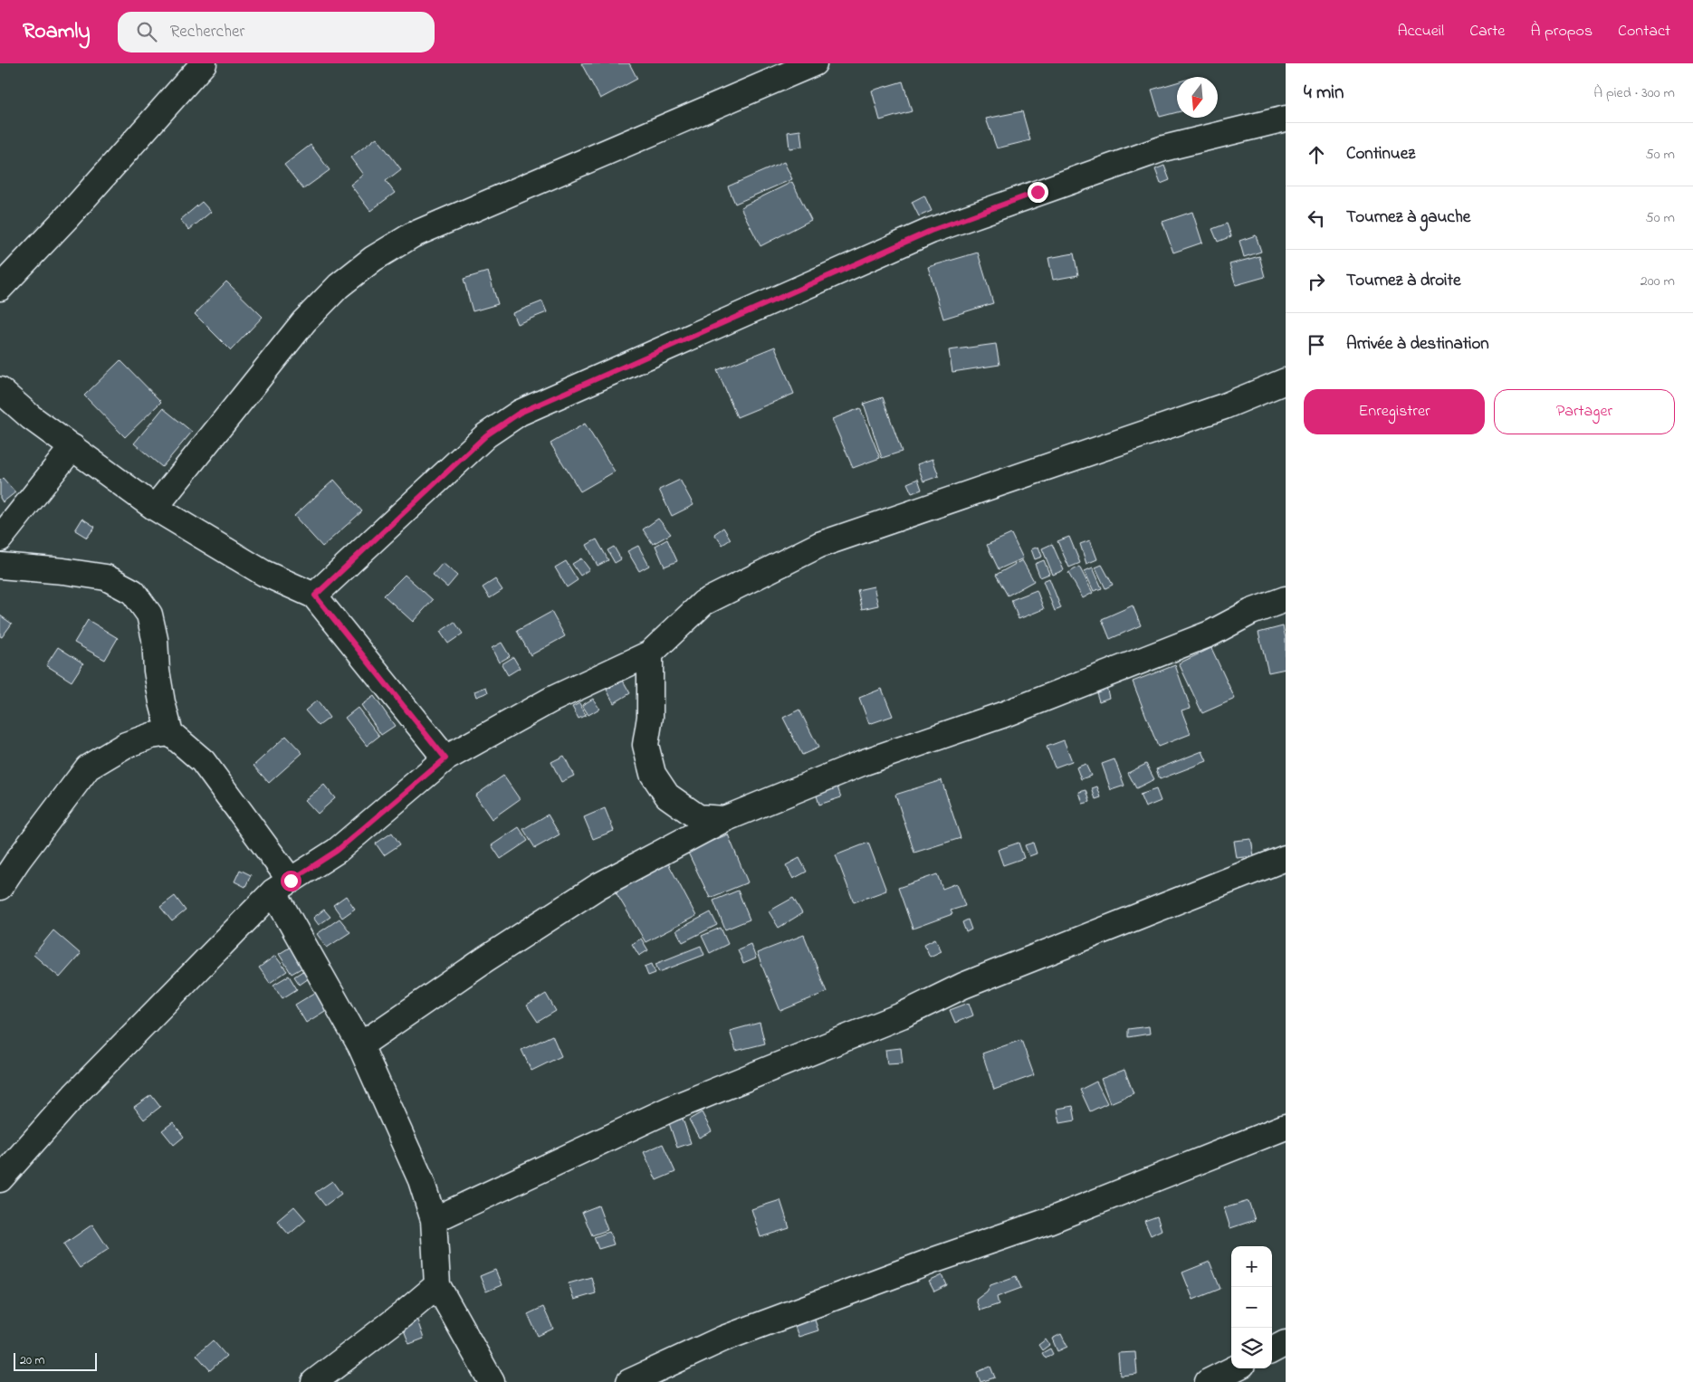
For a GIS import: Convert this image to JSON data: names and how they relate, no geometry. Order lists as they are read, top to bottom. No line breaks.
{"scale_bar":"20 m","north":"bottom","page":{"header":"Roamly","search":"Rechercher","nav":["Accueil","Carte","À propos","Contact"],"heading":["4 min","À pied · 300 m"],"list":[["Continuez","50 m"],["Tournez à gauche","50 m"],["Tournez à droite","200 m"],"Arrivée à destination"],"buttons":["Enregistrer","Partager"],"map_buttons":["+","−"],"scale":"20 m"}}
